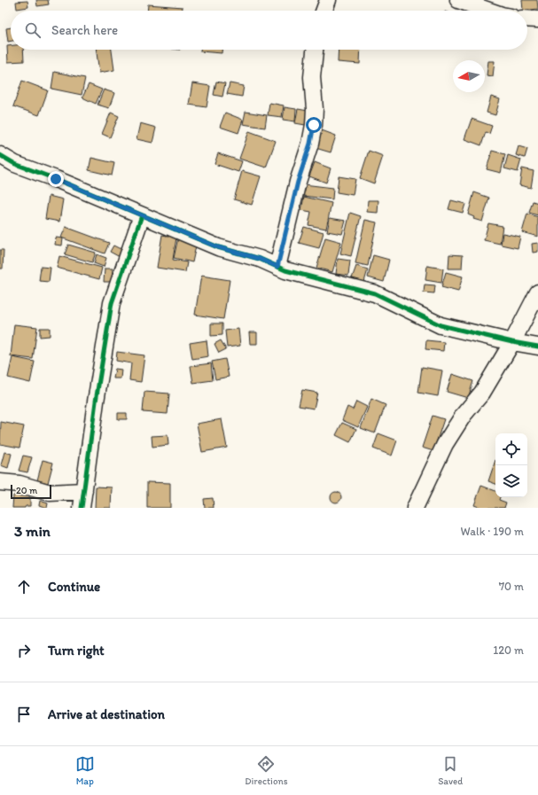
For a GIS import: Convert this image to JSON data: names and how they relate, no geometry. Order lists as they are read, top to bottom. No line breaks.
{"scale_bar":"20 m","north":"left","page":{"search":"Search here","scale":"20 m","heading":["3 min","Walk · 190 m"],"list":[["Continue","70 m"],["Turn right","120 m"],"Arrive at destination"],"nav":["Map","Directions","Saved"]}}
